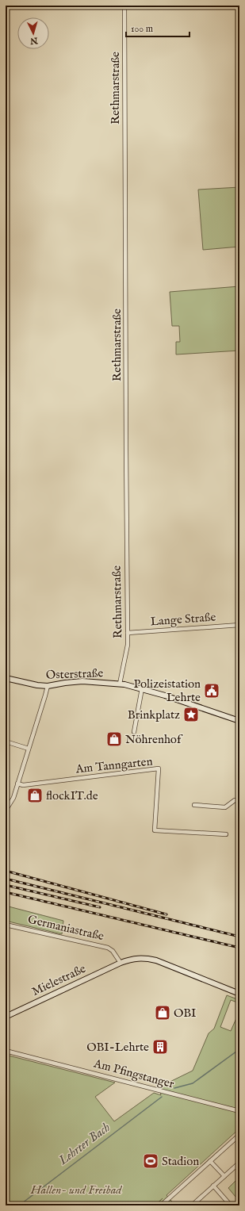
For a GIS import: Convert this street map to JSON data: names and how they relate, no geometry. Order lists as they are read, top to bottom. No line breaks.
{"streets":{"street":["Rethmarstraße","Lange Straße","Osterstraße","Am Tanngarten","Germaniastraße","Mielestraße","Am Pfingstanger"]},"crossings":[["Rethmarstraße","Lange Straße"],["Rethmarstraße","Osterstraße"],["Germaniastraße","Mielestraße"]],"water":["Lehrter Bach"],"parks":["Hallen- und Freibad"],"places":{"public building":["Polizeistation Lehrte"],"place":["Brinkplatz"],"shop":["Nöhrenhof","flockIT.de","OBI"],"building":["OBI-Lehrte"],"sports":["Stadion"]},"scale_bar":"100 m","north":"bottom"}
